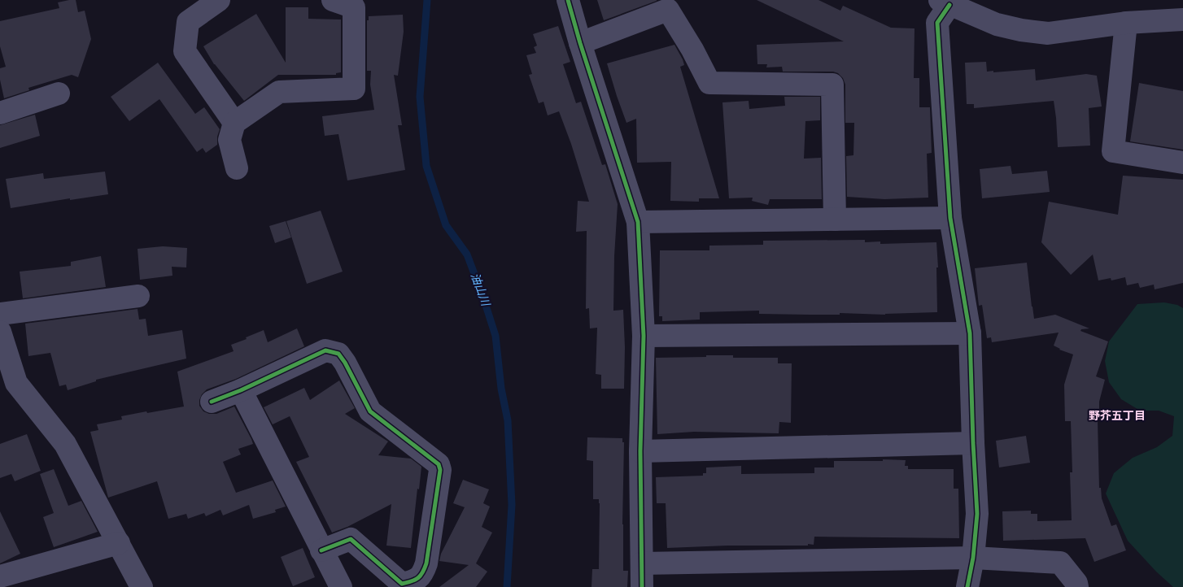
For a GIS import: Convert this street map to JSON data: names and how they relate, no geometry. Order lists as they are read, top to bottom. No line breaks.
{"districts":["野芥五丁目"],"water":["油山川"]}
